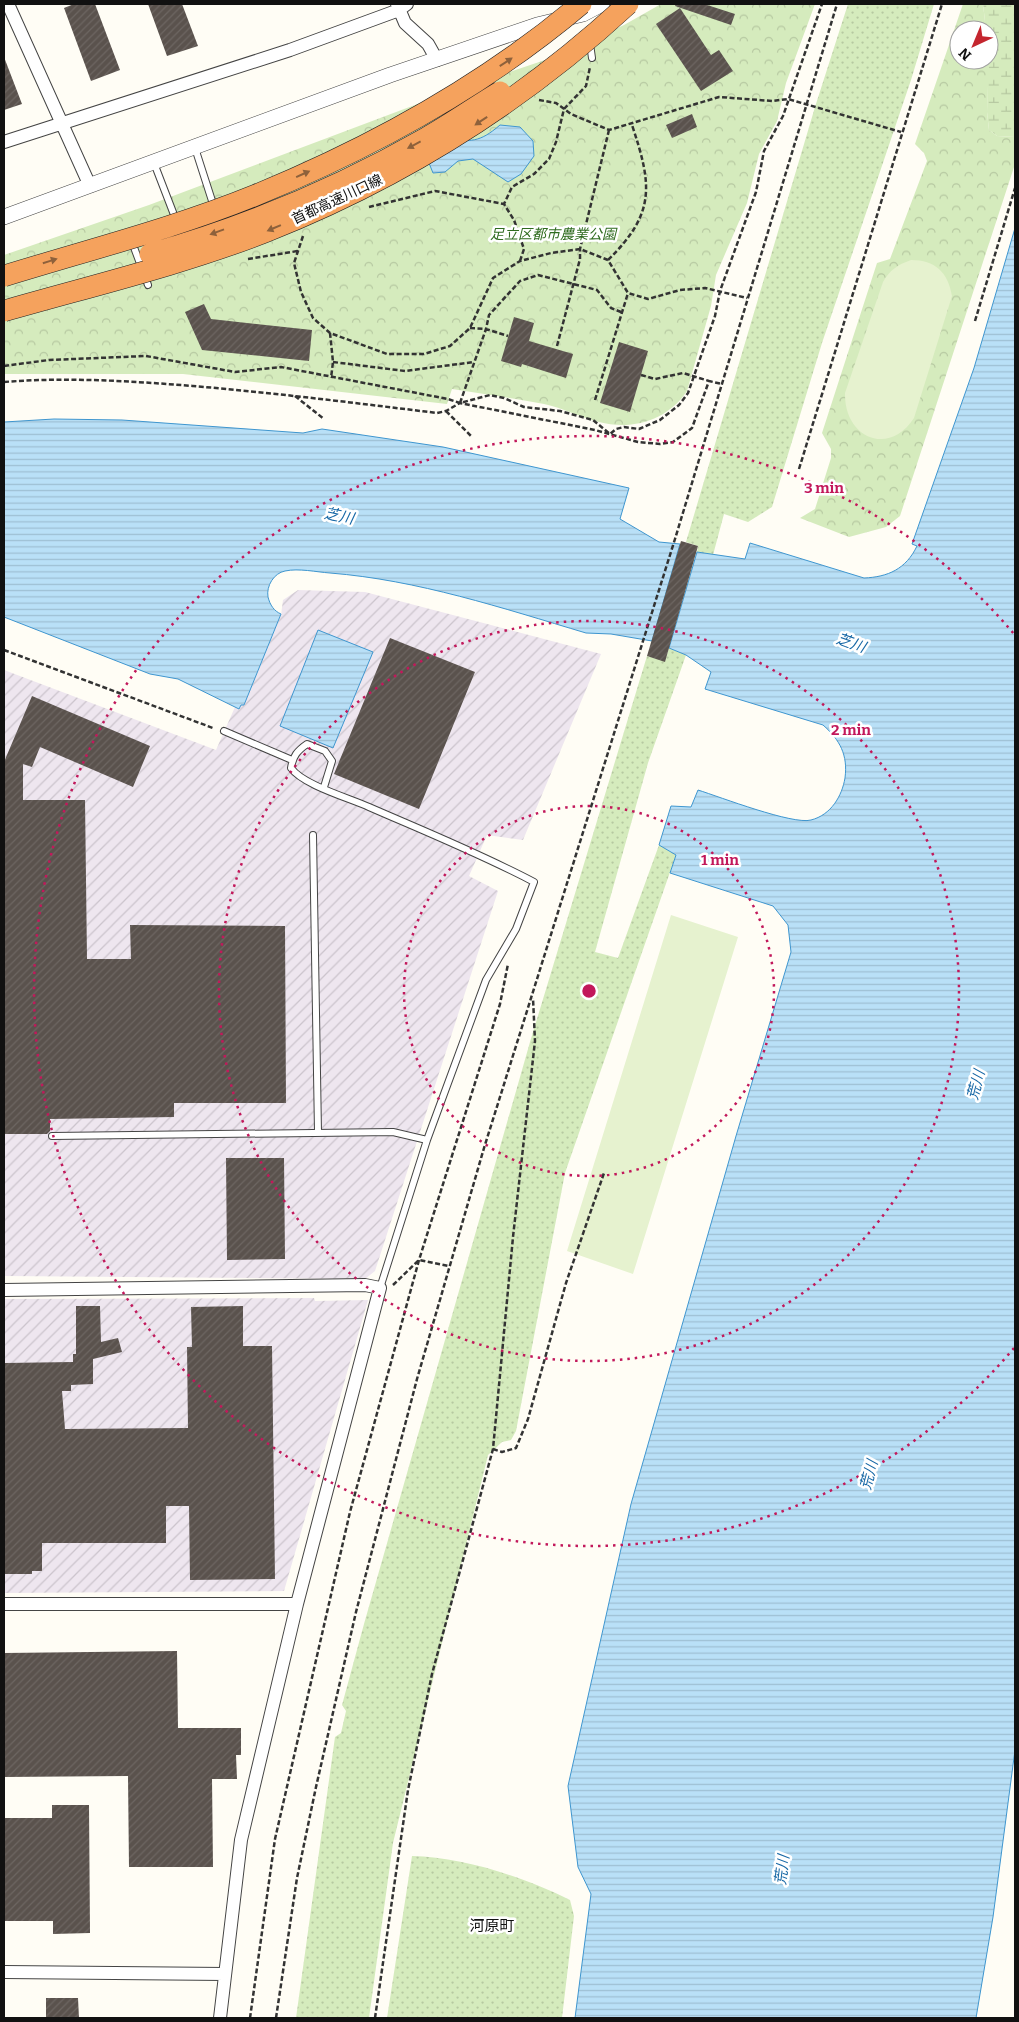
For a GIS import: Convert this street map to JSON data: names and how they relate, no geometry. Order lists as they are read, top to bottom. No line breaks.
{"streets":{"highway":["首都高速川口線"]},"districts":["河原町"],"water":["芝川","荒川"],"parks":["足立区都市農業公園"],"north":"bottom left","rings":["3 min","2 min","1 min"]}
